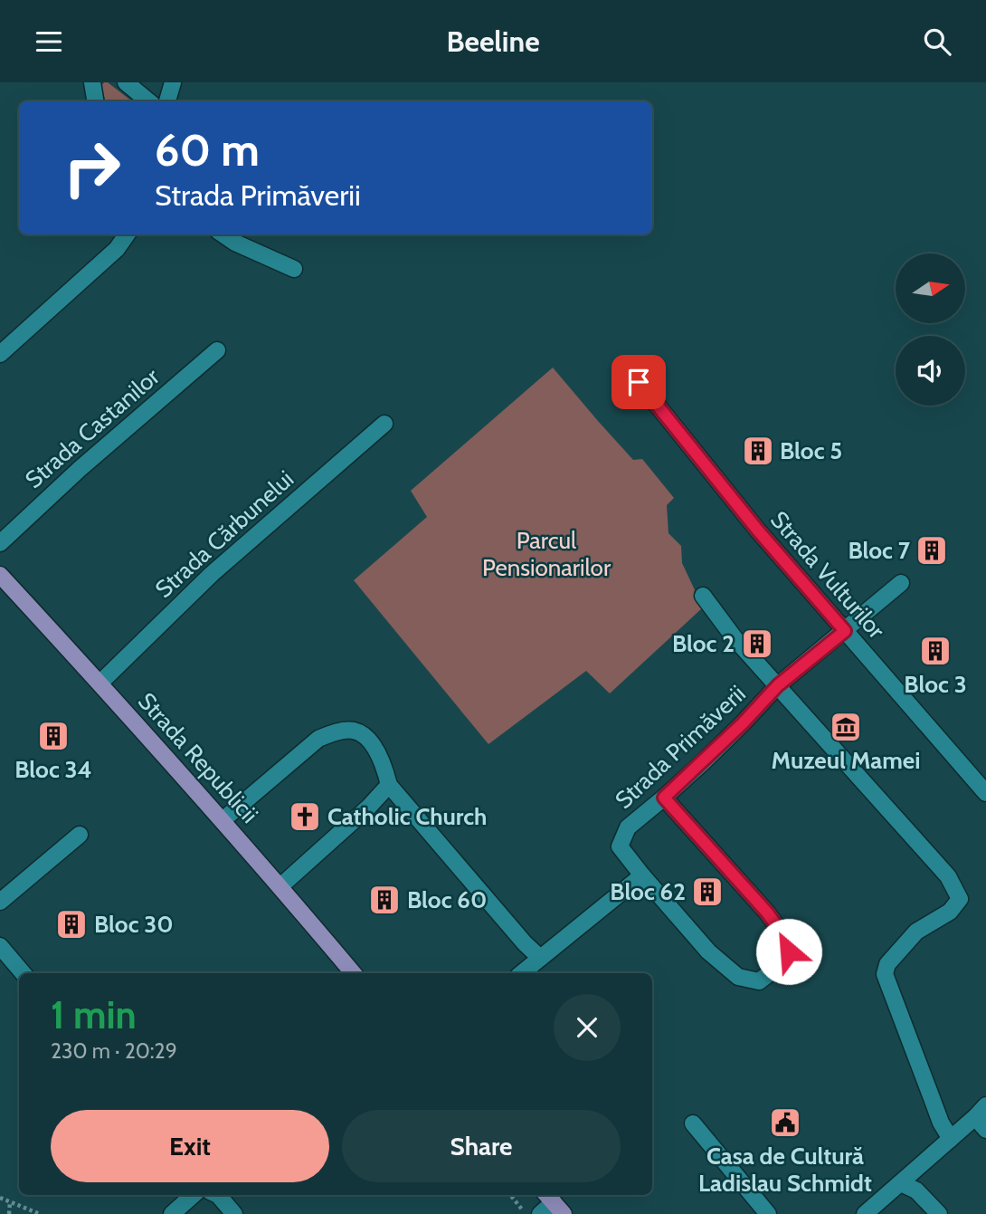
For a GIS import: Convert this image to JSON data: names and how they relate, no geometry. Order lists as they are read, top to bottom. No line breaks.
{"streets":{"main road":["Strada Republicii"],"street":["Strada Castanilor","Strada Cărbunelui","Strada Vulturilor","Strada Primăverii"]},"crossings":[["Strada Cărbunelui","Strada Republicii"],["Strada Vulturilor","Strada Primăverii"]],"parks":["Parcul Pensionarilor"],"places":{"building":["Bloc 5","Bloc 7","Bloc 2","Bloc 3","Bloc 34","Bloc 62","Bloc 60","Bloc 30"],"museum":["Muzeul Mamei"],"church":["Catholic Church"],"public building":["Casa de Cultură Ladislau Schmidt"]},"north":"right","page":{"header":"Beeline","turn":["60 m","Strada Primăverii"],"heading":["1 min","230 m · 20:29"],"buttons":["Exit","Share"]}}
